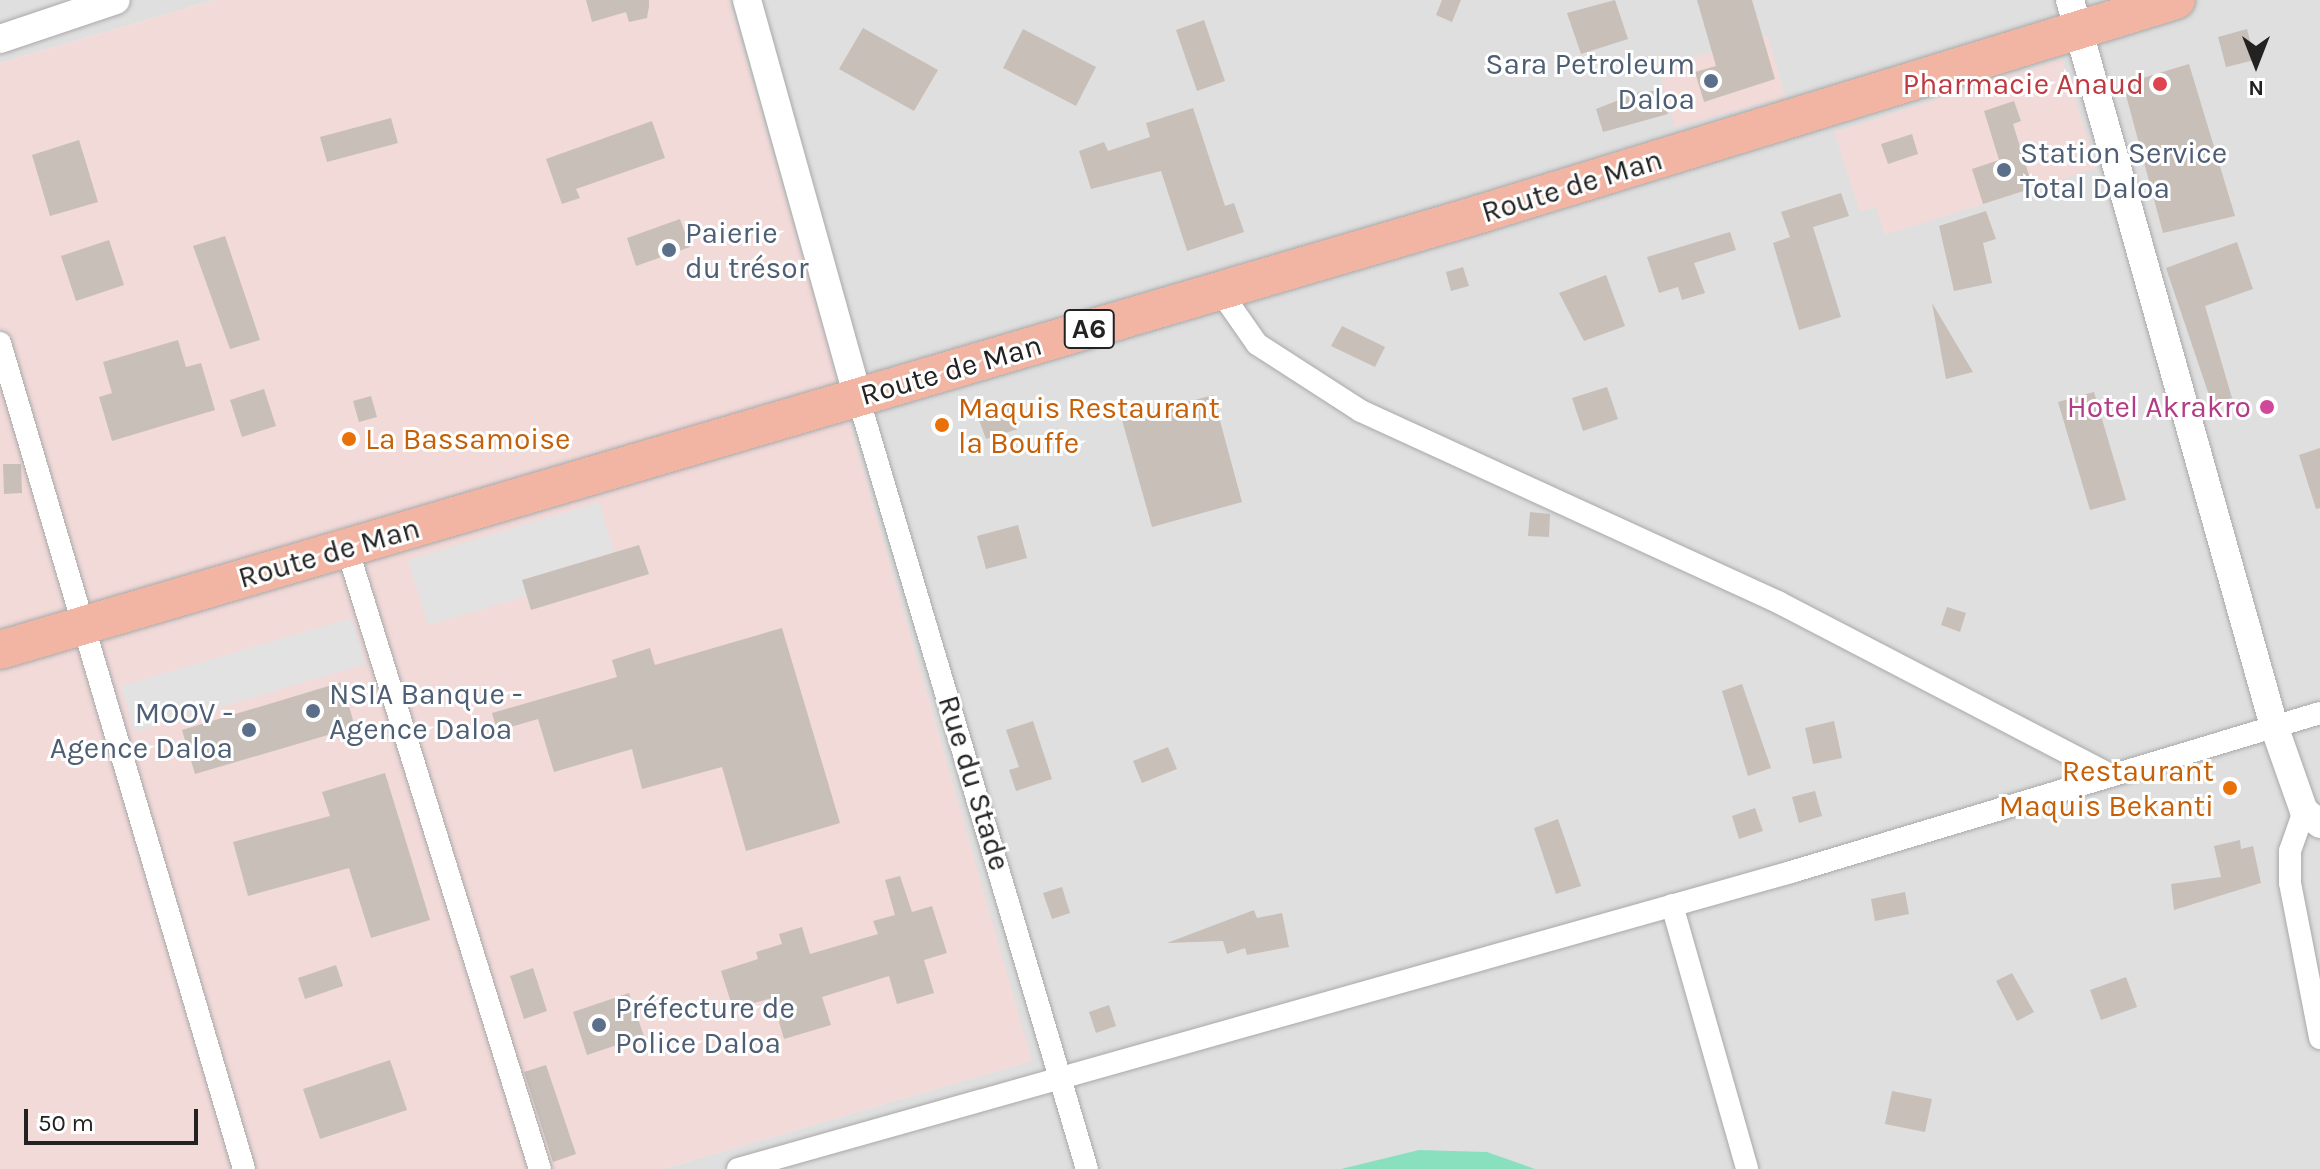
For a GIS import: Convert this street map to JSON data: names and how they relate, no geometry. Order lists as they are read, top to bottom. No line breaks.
{"streets":{"highway":["Route de Man","A6"],"street":["Rue du Stade"]},"crossings":[["Route de Man","Rue du Stade"]],"places":["Sara Petroleum Daloa","Pharmacie Anaud","Station Service Total Daloa","Paierie du trésor","Hotel Akrakro","Maquis Restaurant la Bouffe","La Bassamoise","NSIA Banque - Agence Daloa","MOOV - Agence Daloa","Restaurant Maquis Bekanti","Préfecture de Police Daloa"],"scale_bar":"50 m","north":"bottom"}
